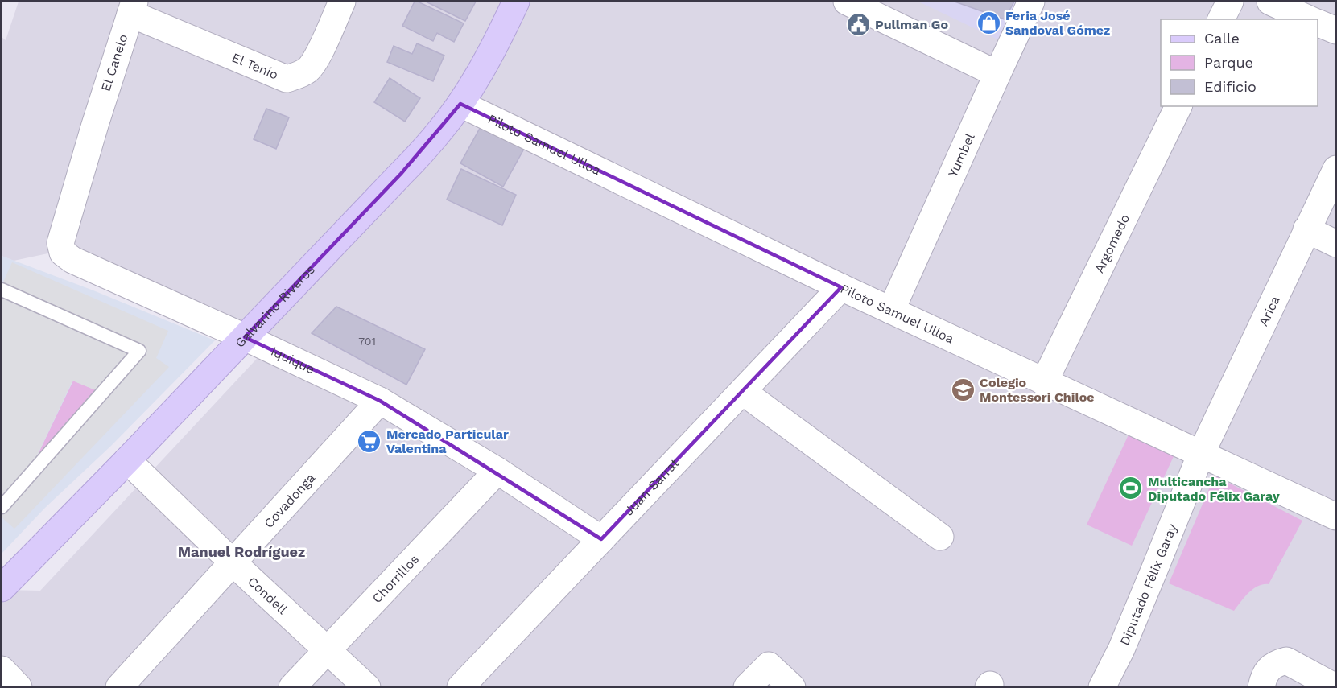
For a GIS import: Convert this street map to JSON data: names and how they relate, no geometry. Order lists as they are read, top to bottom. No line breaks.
{"streets":{"main road":["Galvarino Riveros"],"street":["El Canelo","El Tenío","Piloto Samuel Ulloa","Yumbel","Argomedo","Arica","Iquique","Juan Sarrat","Covadonga","Chorrillos","Diputado Félix Garay","Condell"]},"crossings":[["El Canelo","El Tenío"],["El Canelo","Iquique"],["Piloto Samuel Ulloa","Yumbel"],["Piloto Samuel Ulloa","Argomedo"],["Piloto Samuel Ulloa","Galvarino Riveros"],["Piloto Samuel Ulloa","Arica"],["Piloto Samuel Ulloa","Juan Sarrat"],["Piloto Samuel Ulloa","Diputado Félix Garay"],["Galvarino Riveros","Iquique"],["Galvarino Riveros","Condell"],["Arica","Diputado Félix Garay"],["Iquique","Juan Sarrat"],["Iquique","Covadonga"],["Iquique","Chorrillos"],["Covadonga","Condell"],["Chorrillos","Condell"]],"districts":["Manuel Rodríguez"],"places":{"shop":["Feria José Sandoval Gómez"],"public building":["Pullman Go"],"school or university":["Colegio Montessori Chiloe"],"supermarket":["Mercado Particular Valentina"],"sports":["Multicancha Diputado Félix Garay"]},"house_numbers":["701"],"legend":["Calle","Parque","Edificio"]}
